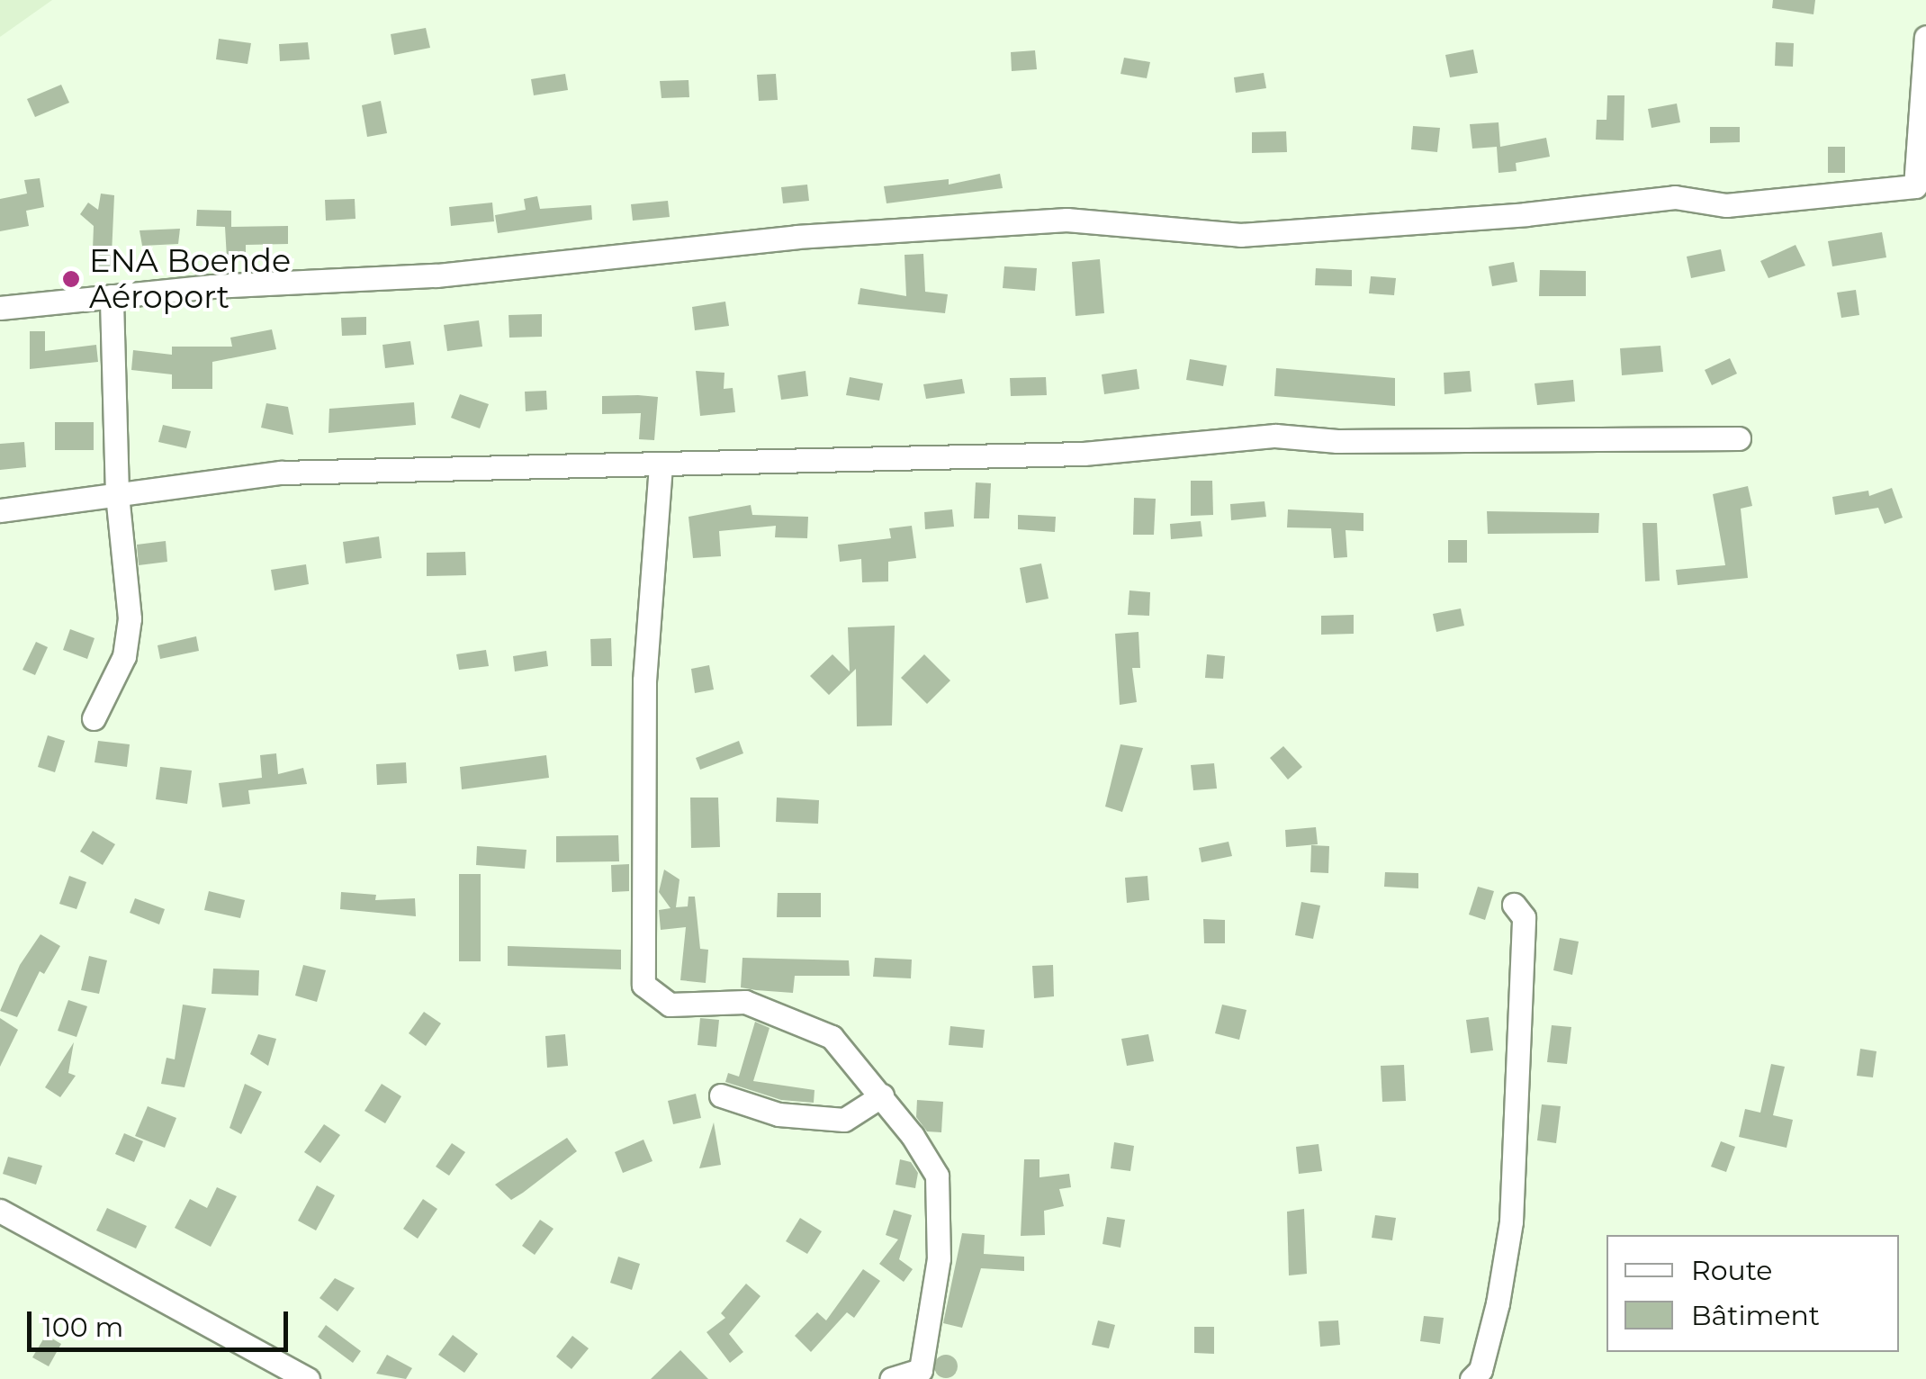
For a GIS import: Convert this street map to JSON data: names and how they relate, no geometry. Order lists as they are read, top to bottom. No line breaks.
{"places":["ENA Boende Aéroport"],"legend":["Route","Bâtiment"],"scale_bar":"100 m"}
